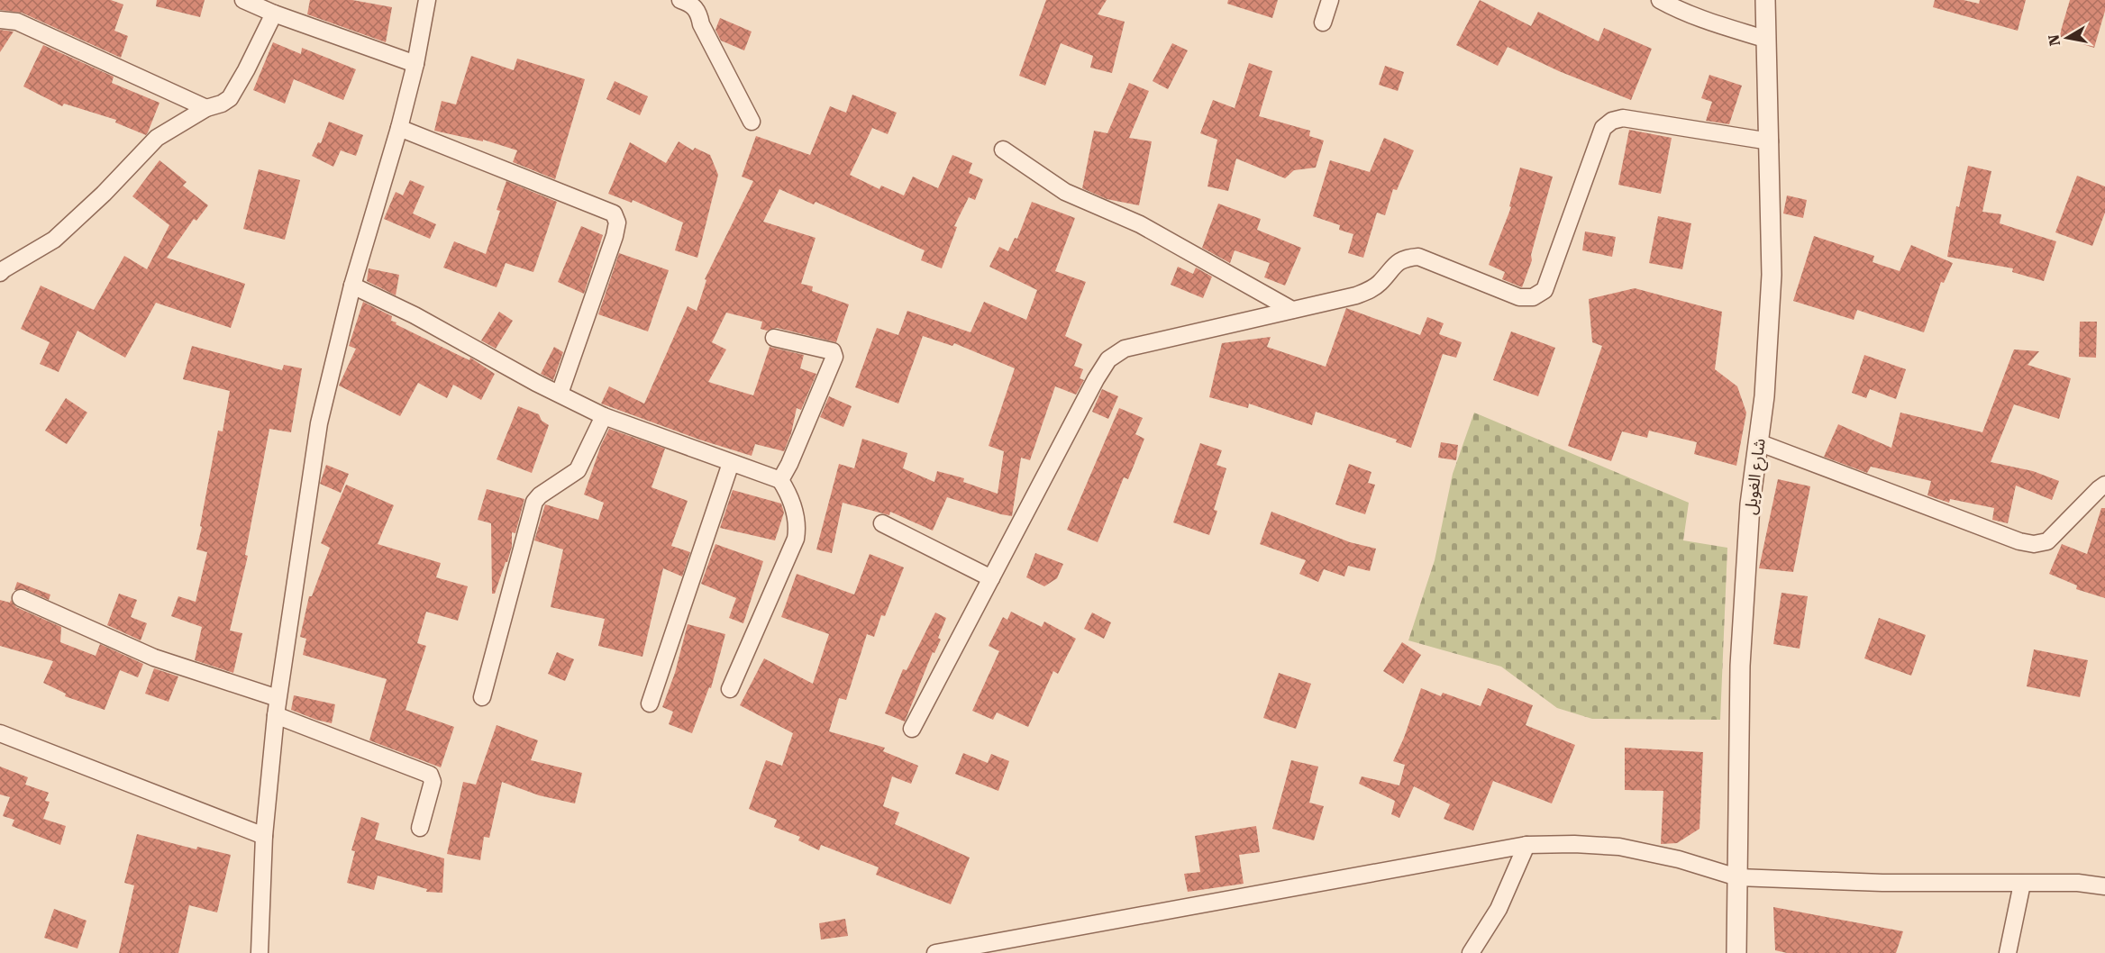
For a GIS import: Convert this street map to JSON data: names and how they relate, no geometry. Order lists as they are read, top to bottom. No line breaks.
{"streets":{"street":["شارع الغويل"]},"north":"left"}
